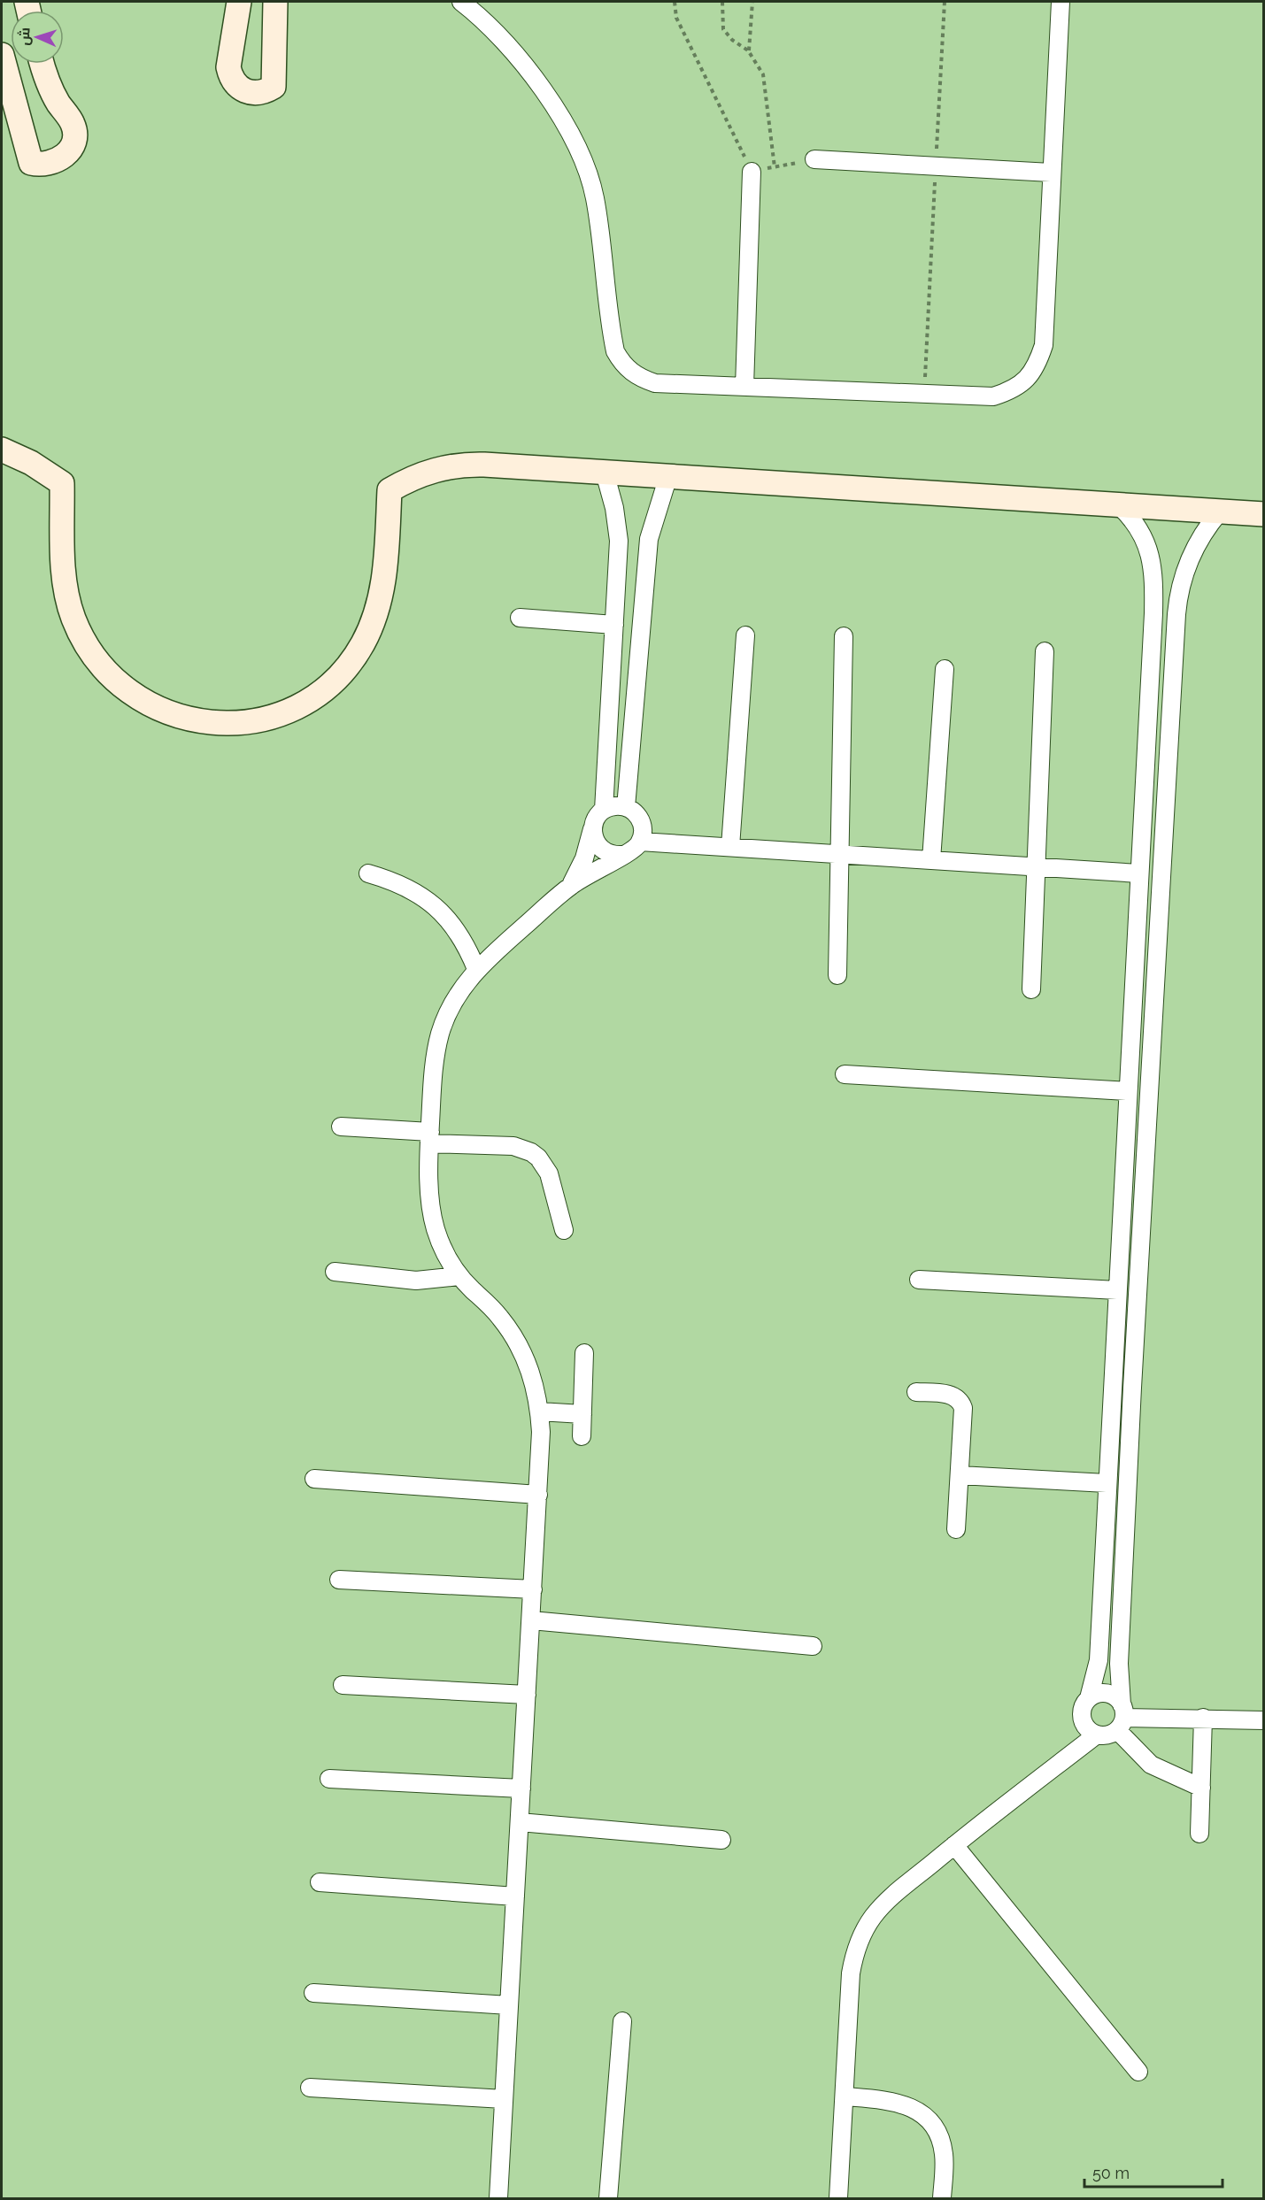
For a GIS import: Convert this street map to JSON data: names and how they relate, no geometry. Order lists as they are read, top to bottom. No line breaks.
{"scale_bar":"50 m","north":"left"}
